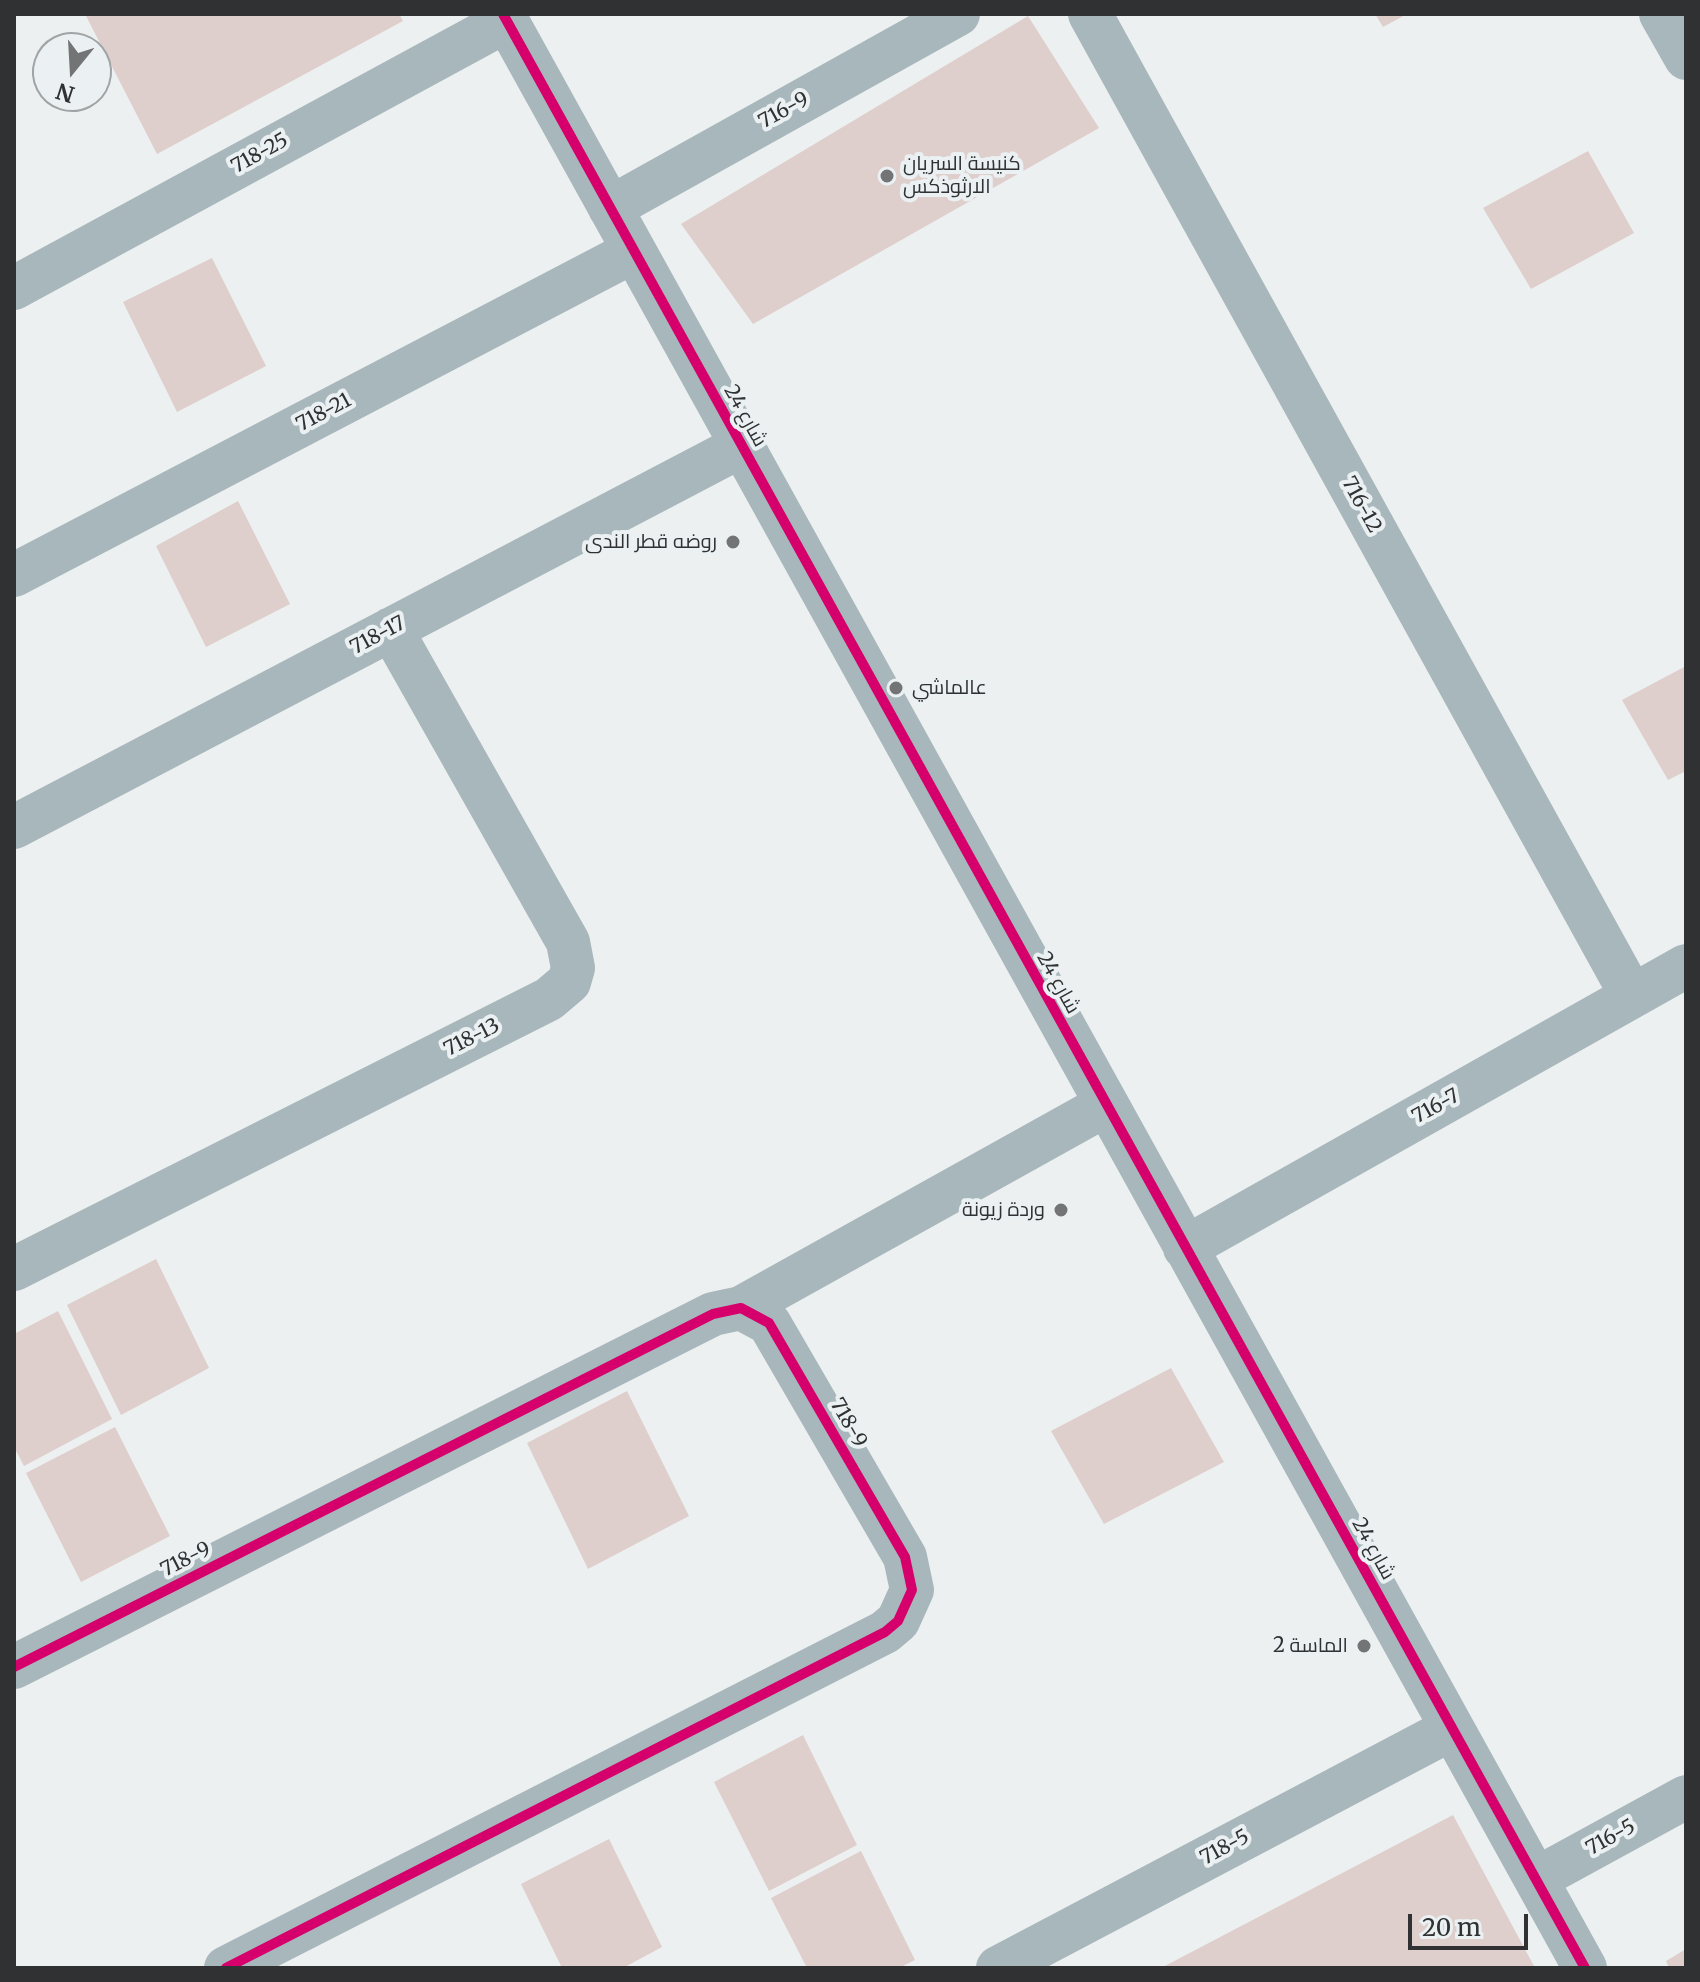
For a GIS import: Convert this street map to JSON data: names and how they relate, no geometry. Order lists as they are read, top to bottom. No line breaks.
{"streets":{"street":["716-9","718-25","718-21","شارع 24","716-12","718-17","718-13","716-7","718-9","716-5","718-5"]},"crossings":[["716-9","شارع 24"],["718-25","شارع 24"],["718-21","شارع 24"],["شارع 24","718-17"],["شارع 24","716-7"],["شارع 24","716-5"],["شارع 24","718-5"],["716-12","716-7"],["718-17","718-13"]],"places":["كنيسة السريان الارثوذكس","روضه قطر الندى","عالماشي","وردة زيونة","الماسة 2"],"scale_bar":"20 m","north":"bottom"}
